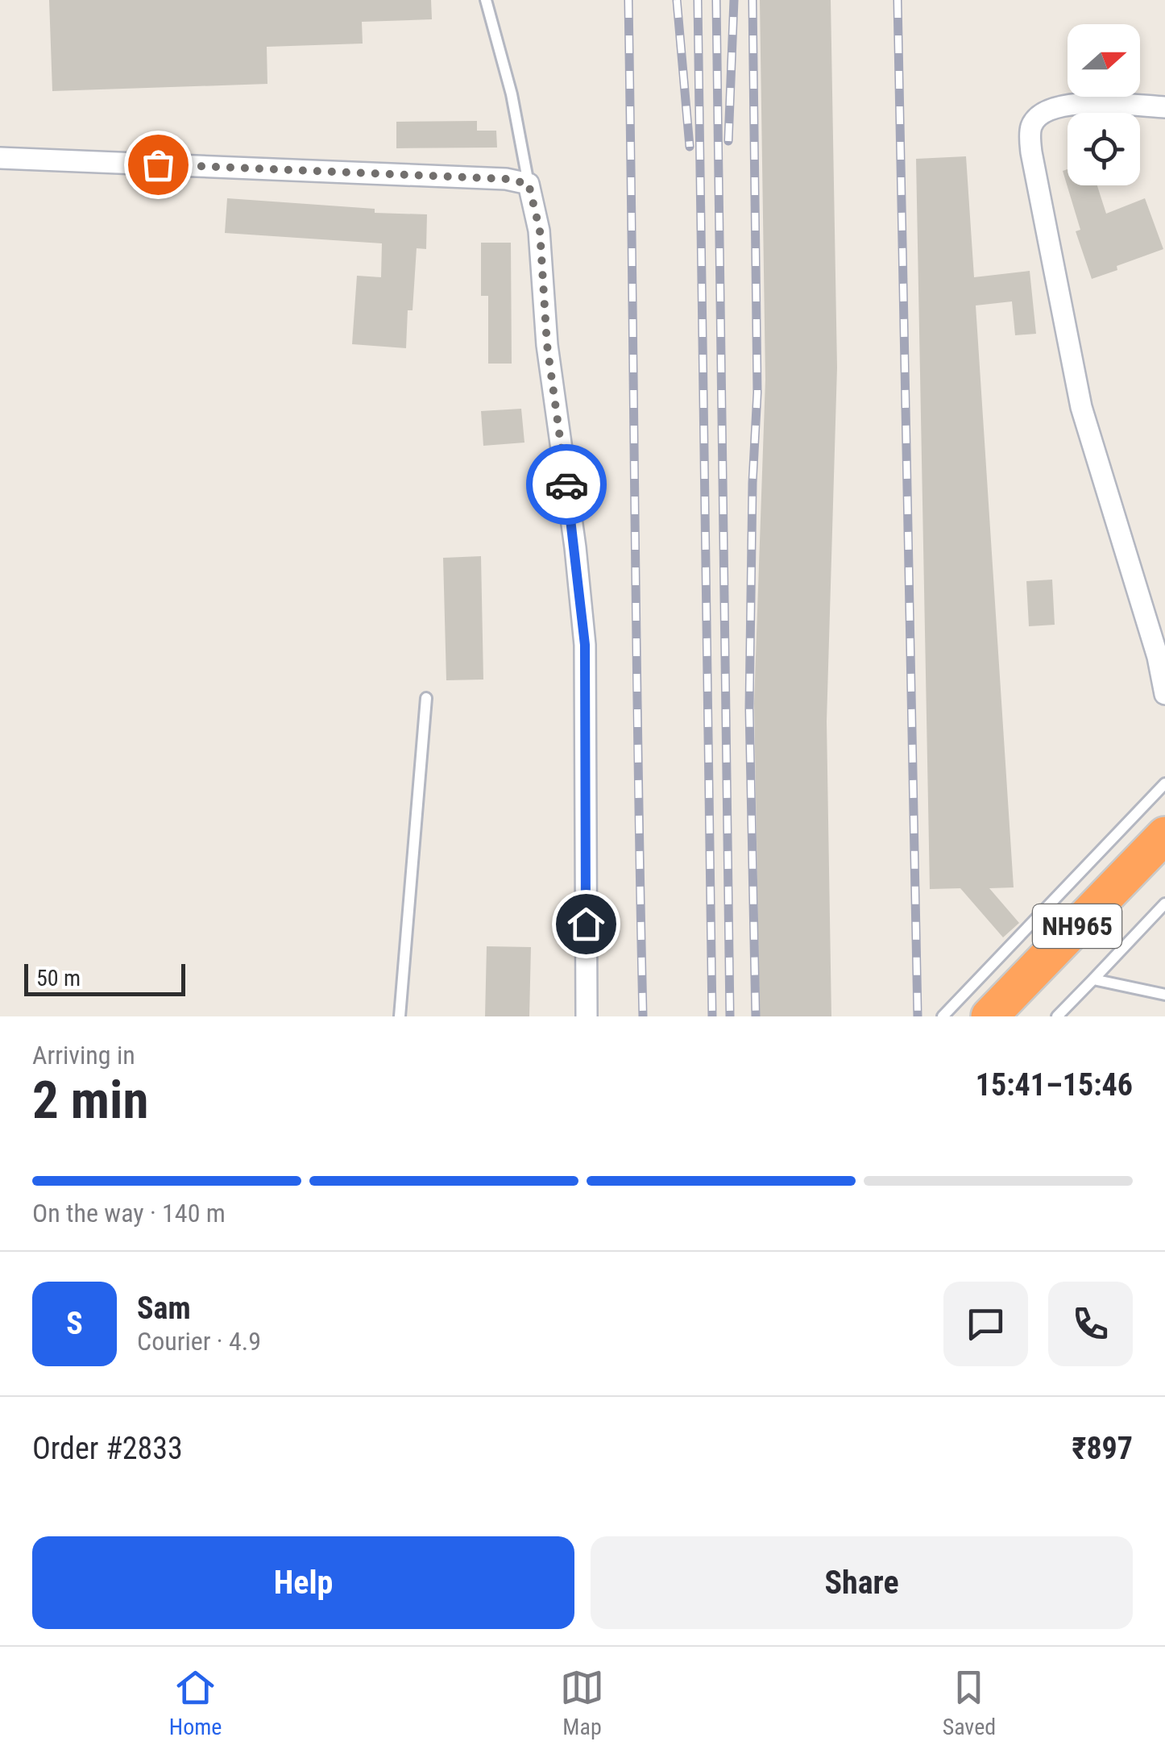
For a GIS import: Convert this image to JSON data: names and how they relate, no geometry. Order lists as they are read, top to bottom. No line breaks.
{"streets":{"highway":["NH965"]},"scale_bar":"50 m","north":"right","page":{"scale":"50 m","heading":["2 min","Arriving in","15:41–15:46"],"panel":["Sam","Courier · 4.9","Order #2833","₹897"],"bar":"On the way · 140 m","round":"S","buttons":["Help","Share"],"tabs":["Home","Map","Saved"]}}
